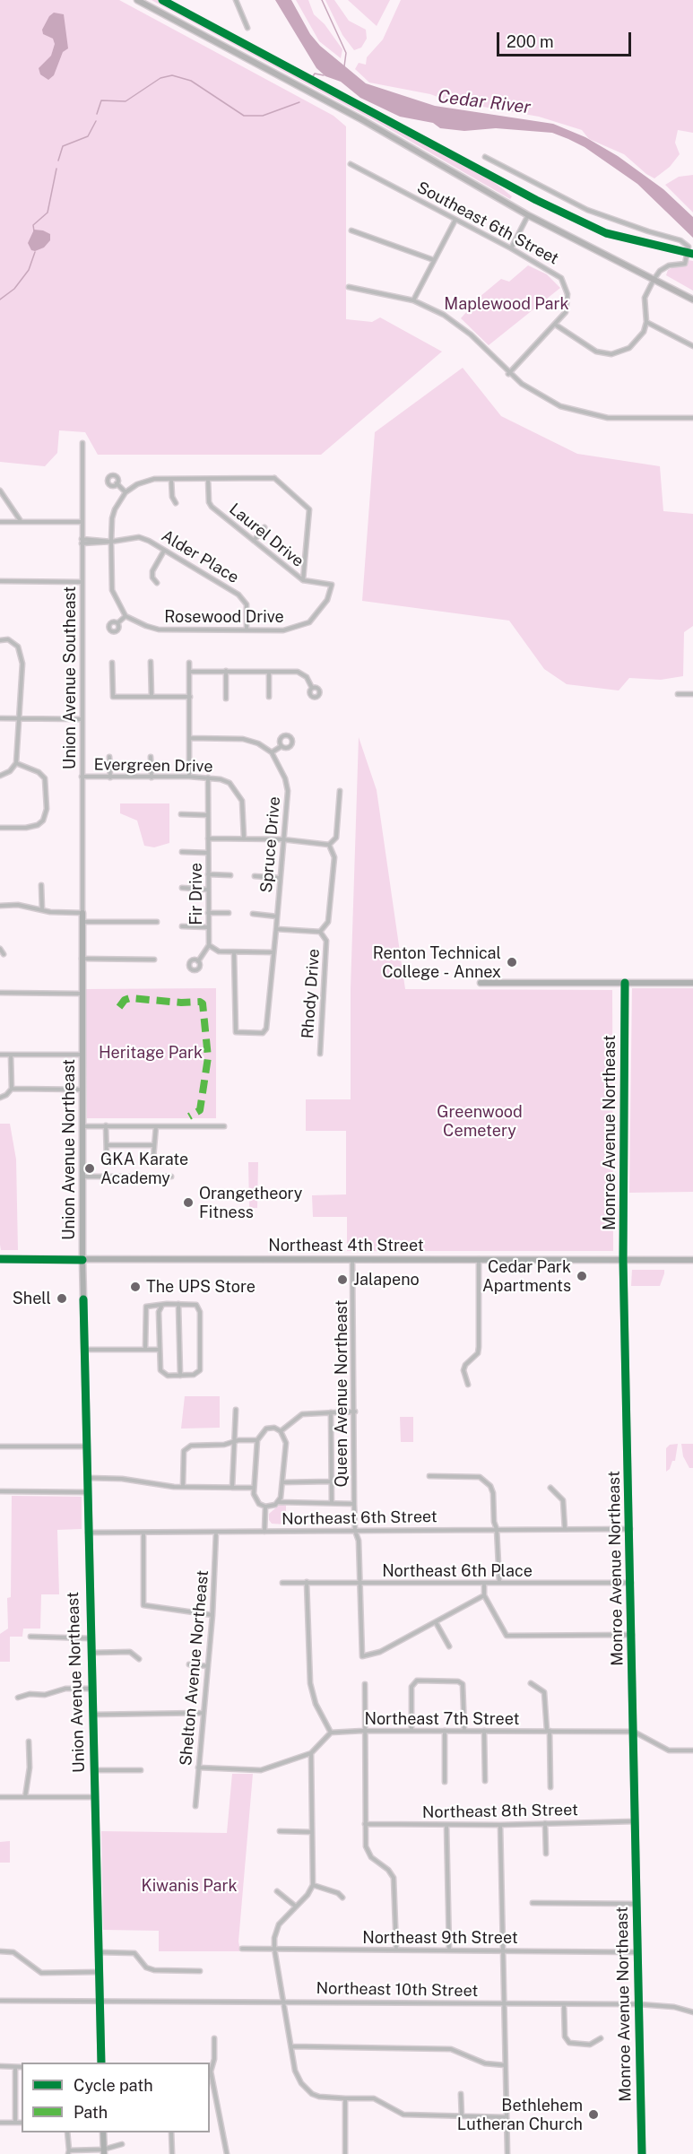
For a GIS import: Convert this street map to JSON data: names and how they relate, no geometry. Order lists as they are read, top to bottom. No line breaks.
{"streets":{"street":["Southeast 6th Street","Laurel Drive","Alder Place","Rosewood Drive","Union Avenue Southeast","Evergreen Drive","Spruce Drive","Fir Drive","Rhody Drive","Monroe Avenue Northeast","Union Avenue Northeast","Northeast 4th Street","Queen Avenue Northeast","Northeast 6th Street","Northeast 6th Place","Shelton Avenue Northeast","Northeast 7th Street","Northeast 8th Street","Northeast 9th Street","Northeast 10th Street"]},"crossings":[["Laurel Drive","Rosewood Drive"],["Alder Place","Rosewood Drive"],["Alder Place","Union Avenue Southeast"],["Union Avenue Southeast","Evergreen Drive"],["Union Avenue Southeast","Union Avenue Northeast"],["Evergreen Drive","Fir Drive"],["Spruce Drive","Fir Drive"],["Monroe Avenue Northeast","Northeast 4th Street"],["Monroe Avenue Northeast","Northeast 6th Street"],["Monroe Avenue Northeast","Northeast 6th Place"],["Monroe Avenue Northeast","Northeast 7th Street"],["Monroe Avenue Northeast","Northeast 8th Street"],["Monroe Avenue Northeast","Northeast 9th Street"],["Monroe Avenue Northeast","Northeast 10th Street"],["Union Avenue Northeast","Northeast 4th Street"],["Union Avenue Northeast","Northeast 6th Street"],["Union Avenue Northeast","Northeast 10th Street"],["Northeast 4th Street","Queen Avenue Northeast"],["Queen Avenue Northeast","Northeast 6th Street"],["Queen Avenue Northeast","Northeast 6th Place"],["Northeast 6th Street","Shelton Avenue Northeast"]],"water":["Cedar River"],"parks":["Maplewood Park","Heritage Park","Greenwood Cemetery","Kiwanis Park"],"places":["Renton Technical College - Annex","GKA Karate Academy","Orangetheory Fitness","Cedar Park Apartments","Jalapeno","The UPS Store","Shell","Bethlehem Lutheran Church"],"legend":["Cycle path","Path"],"scale_bar":"200 m"}
